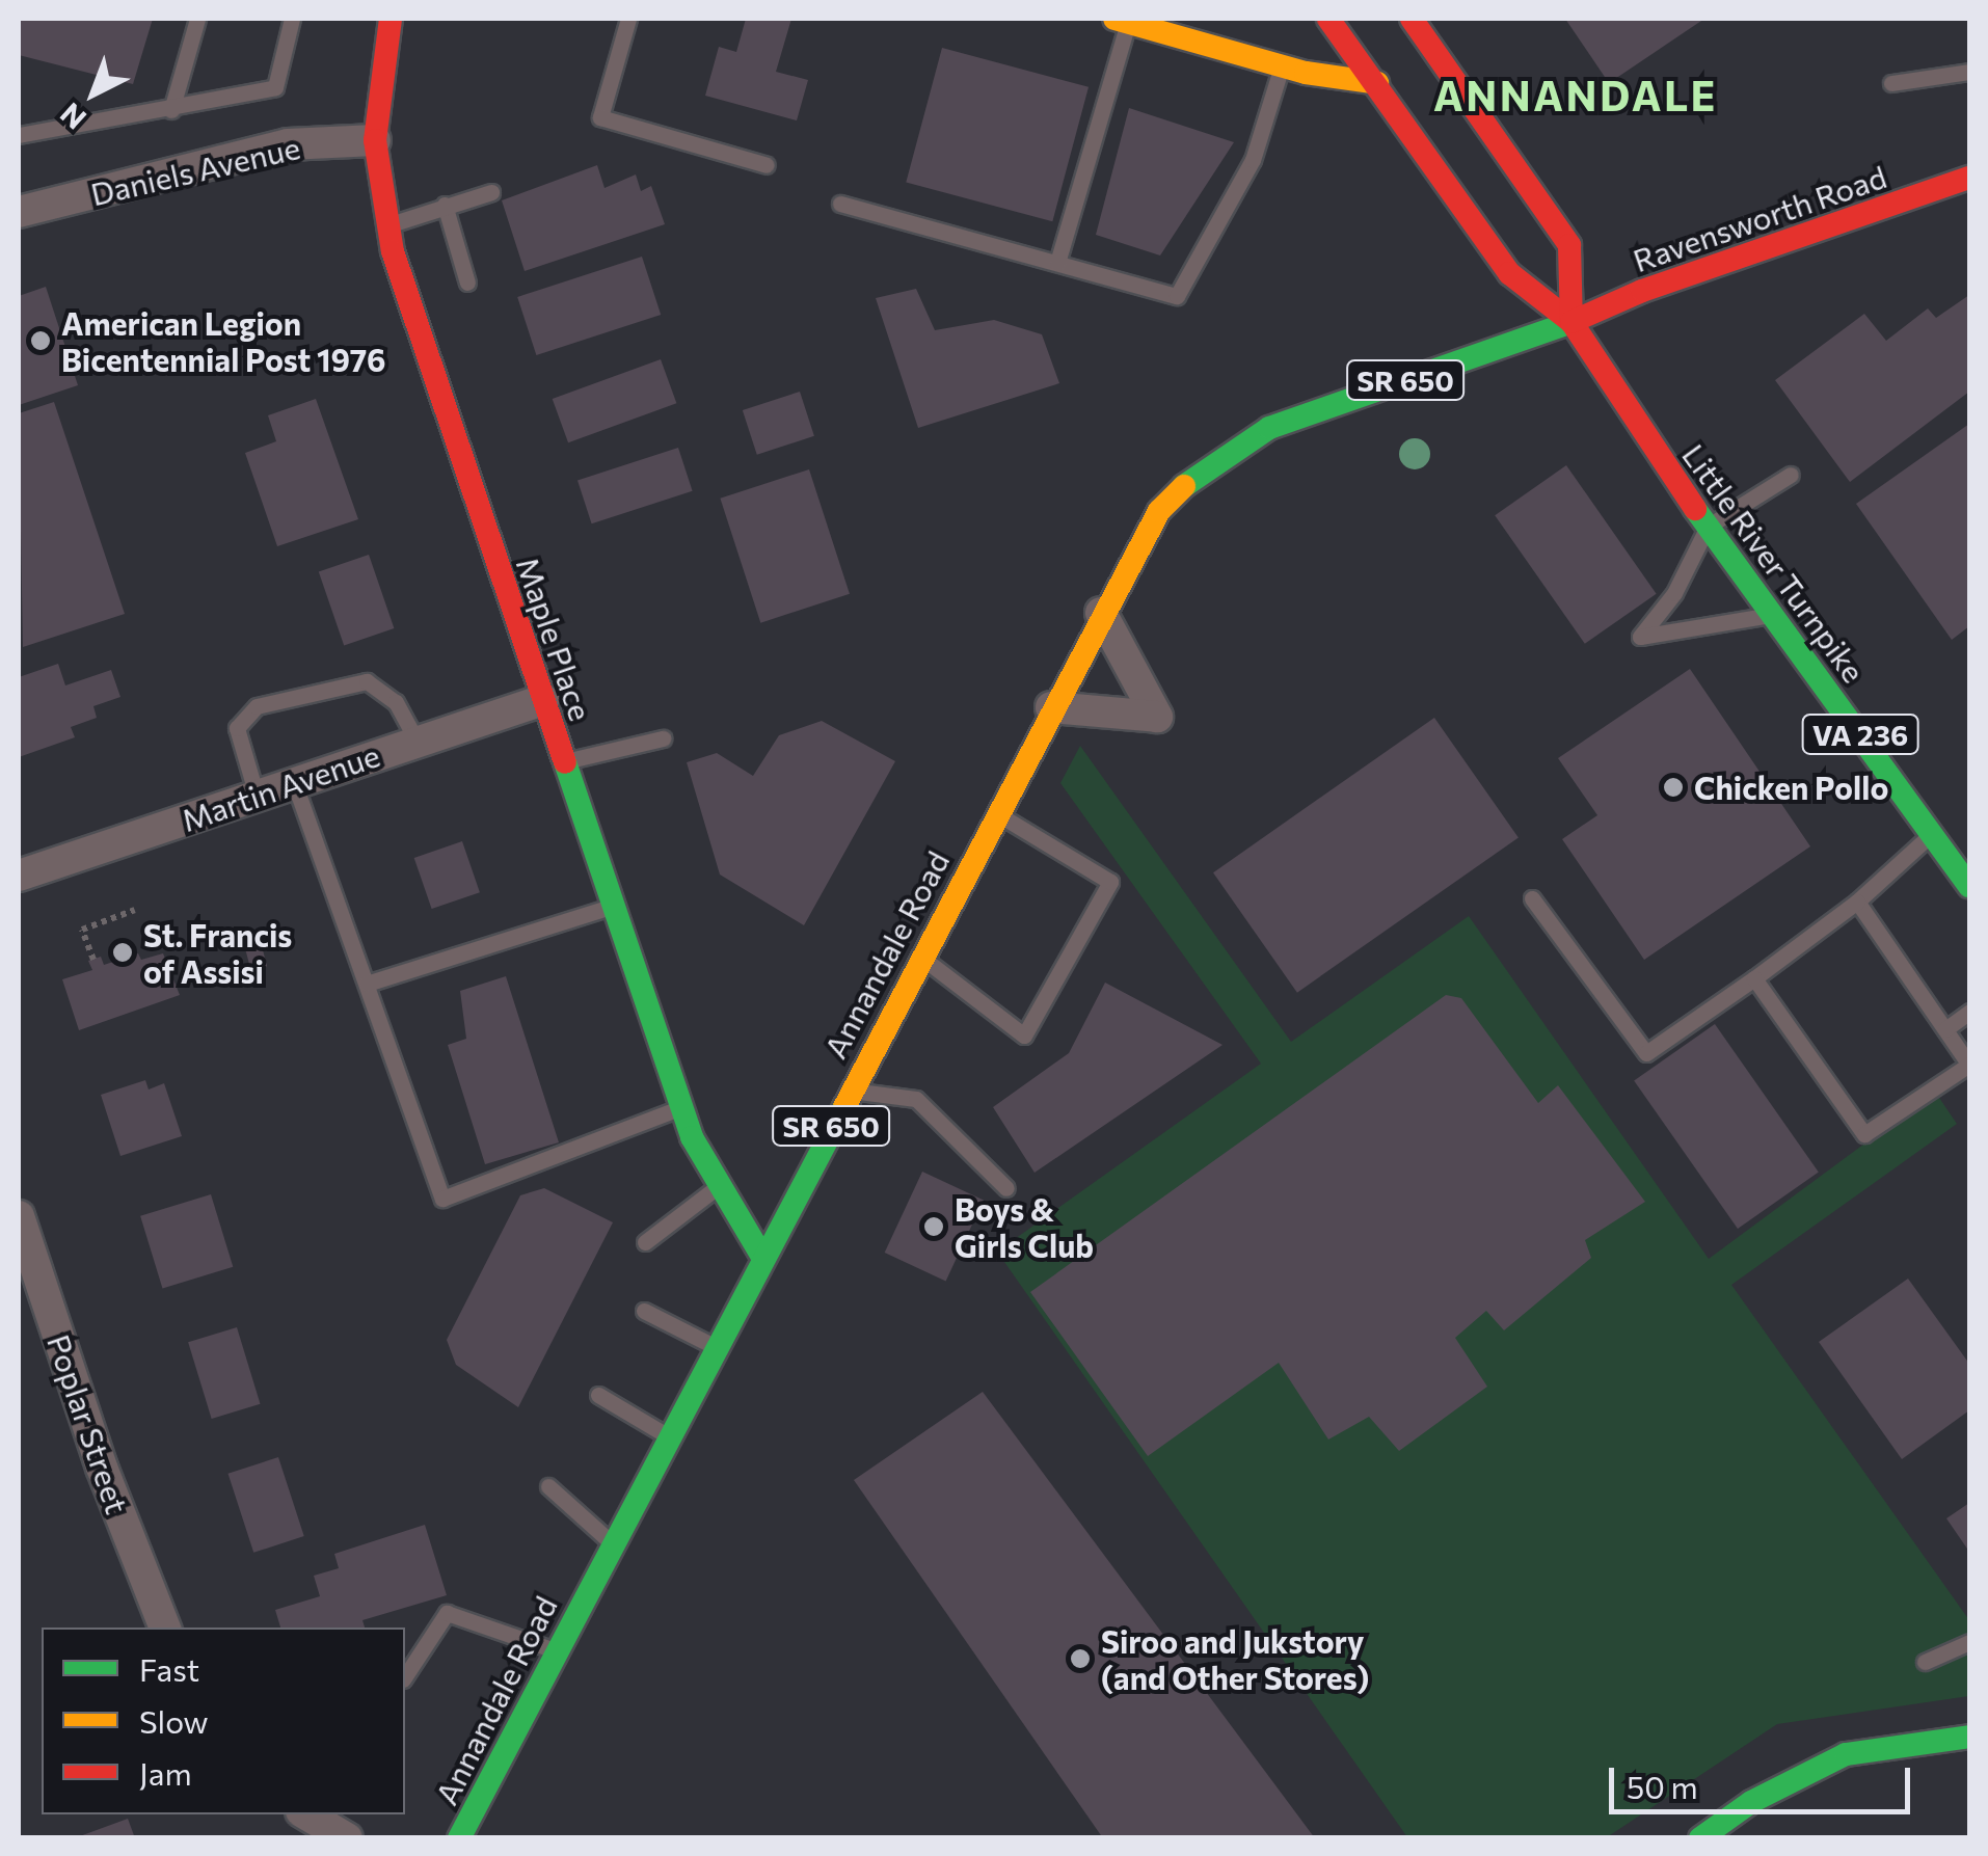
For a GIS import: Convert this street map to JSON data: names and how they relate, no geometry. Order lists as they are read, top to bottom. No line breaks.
{"streets":{"main road":["Ravensworth Road","SR 650","Little River Turnpike","Maple Place","VA 236","Annandale Road"],"street":["Daniels Avenue","Martin Avenue","Poplar Street"]},"crossings":[["Daniels Avenue","Maple Place"],["Ravensworth Road","Little River Turnpike"],["Ravensworth Road","Annandale Road"],["Little River Turnpike","Annandale Road"],["Maple Place","Martin Avenue"],["Maple Place","Annandale Road"]],"districts":["ANNANDALE"],"places":["American Legion Bicentennial Post 1976","Chicken Pollo","St. Francis of Assisi","Boys & Girls Club","Siroo and Jukstory (and Other Stores)"],"legend":["Fast","Slow","Jam"],"scale_bar":"50 m","north":"bottom left"}
